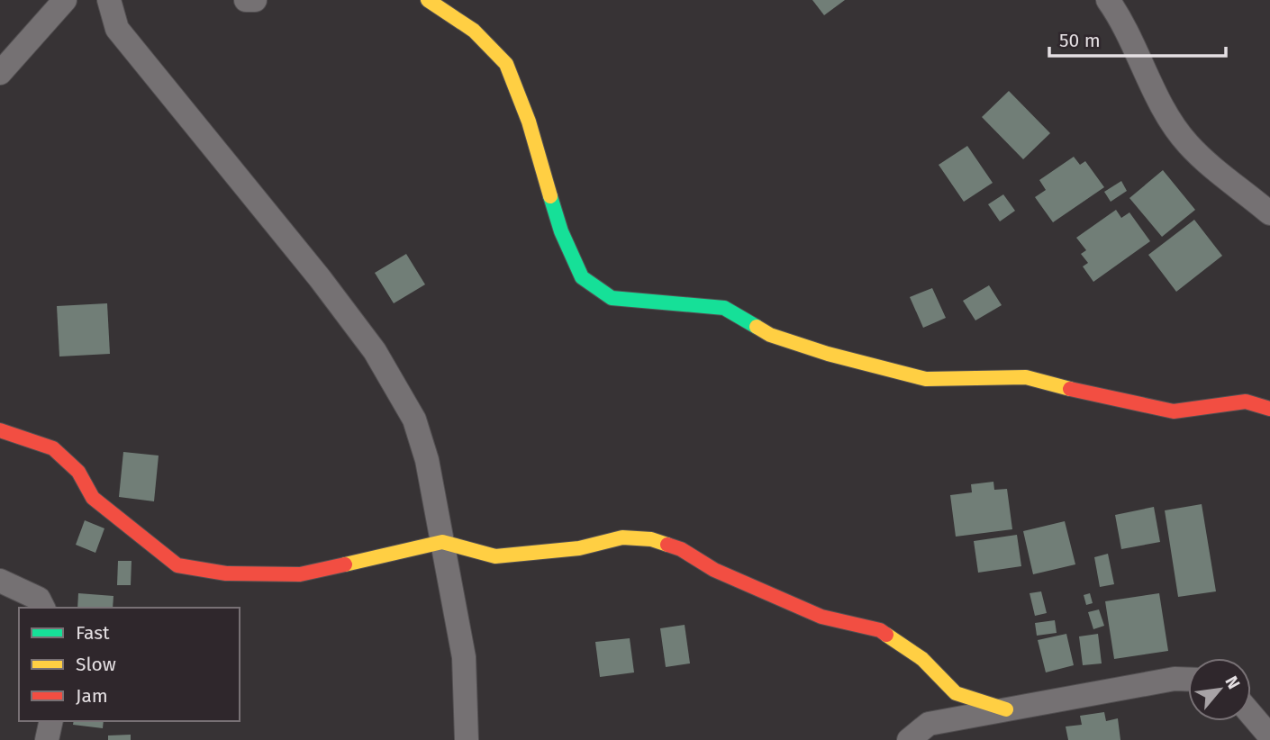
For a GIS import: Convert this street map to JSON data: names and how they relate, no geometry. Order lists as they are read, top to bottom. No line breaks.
{"legend":["Fast","Slow","Jam"],"scale_bar":"50 m","north":"top right"}
